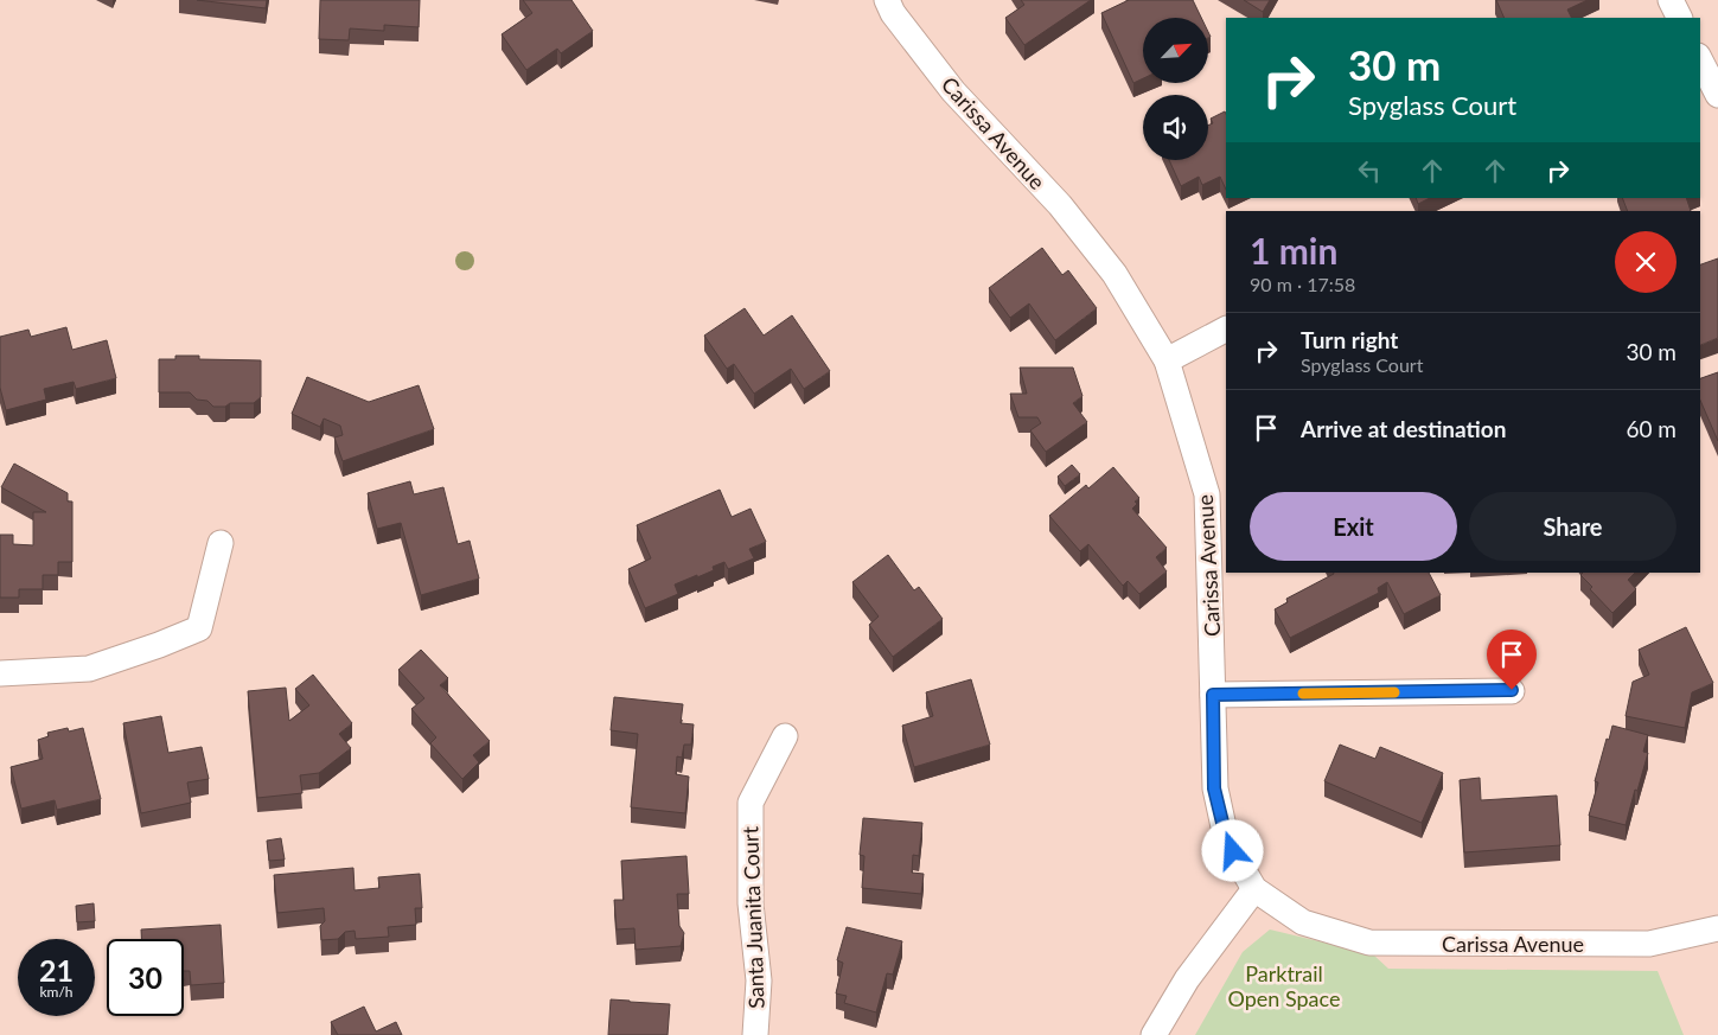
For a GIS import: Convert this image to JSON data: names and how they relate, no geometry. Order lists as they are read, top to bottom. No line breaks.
{"streets":{"street":["Carissa Avenue","Santa Juanita Court"]},"parks":["Parktrail Open Space"],"north":"top right","page":{"turn":["30 m","Spyglass Court"],"heading":["1 min","90 m · 17:58"],"list":[{"name":"Turn right","note":"Spyglass Court","value":"30 m"},{"name":"Arrive at destination","value":"60 m"}],"buttons":["Exit","Share"],"speed":"21 km/h","limit":"30"}}
